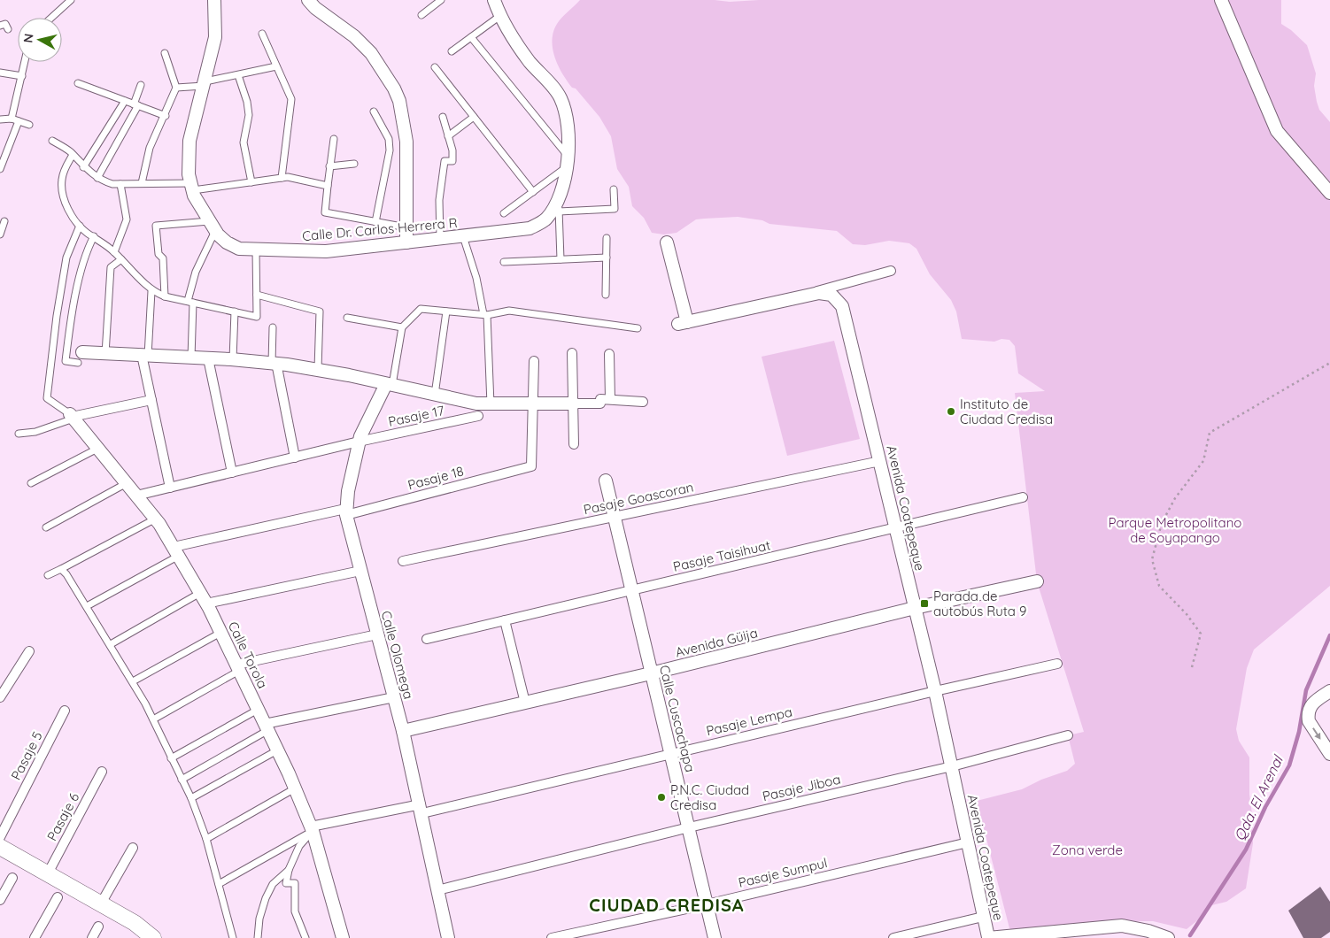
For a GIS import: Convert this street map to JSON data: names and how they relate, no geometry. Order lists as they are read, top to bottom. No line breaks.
{"streets":{"street":["Calle Dr. Carlos Herrera R","Pasaje 17","Pasaje 18","Pasaje Goascoran","Avenida Coatepeque","Pasaje Taisihuat","Avenida Güija","Calle Torola","Calle Olomega","Calle Cuscachapa","Pasaje Lempa","Pasaje 5","Pasaje Jiboa","Pasaje 6","Pasaje Sumpul"]},"crossings":[["Pasaje 17","Calle Torola"],["Pasaje 17","Calle Olomega"],["Pasaje 18","Calle Torola"],["Pasaje 18","Calle Olomega"],["Pasaje Goascoran","Avenida Coatepeque"],["Pasaje Goascoran","Calle Cuscachapa"],["Avenida Coatepeque","Pasaje Taisihuat"],["Avenida Coatepeque","Avenida Güija"],["Avenida Coatepeque","Pasaje Lempa"],["Avenida Coatepeque","Pasaje Jiboa"],["Avenida Coatepeque","Pasaje Sumpul"],["Pasaje Taisihuat","Calle Cuscachapa"],["Avenida Güija","Calle Olomega"],["Avenida Güija","Calle Cuscachapa"],["Calle Torola","Pasaje Lempa"],["Calle Olomega","Pasaje Lempa"],["Calle Olomega","Pasaje Jiboa"],["Calle Cuscachapa","Pasaje Lempa"],["Calle Cuscachapa","Pasaje Jiboa"],["Calle Cuscachapa","Pasaje Sumpul"]],"districts":["CIUDAD CREDISA"],"water":["Qda. El Arenal"],"parks":["Parque Metropolitano de Soyapango","Zona verde"],"places":{"other":["Instituto de Ciudad Credisa","P.N.C. Ciudad Credisa"],"transit":["Parada de autobús Ruta 9"]},"north":"left"}
